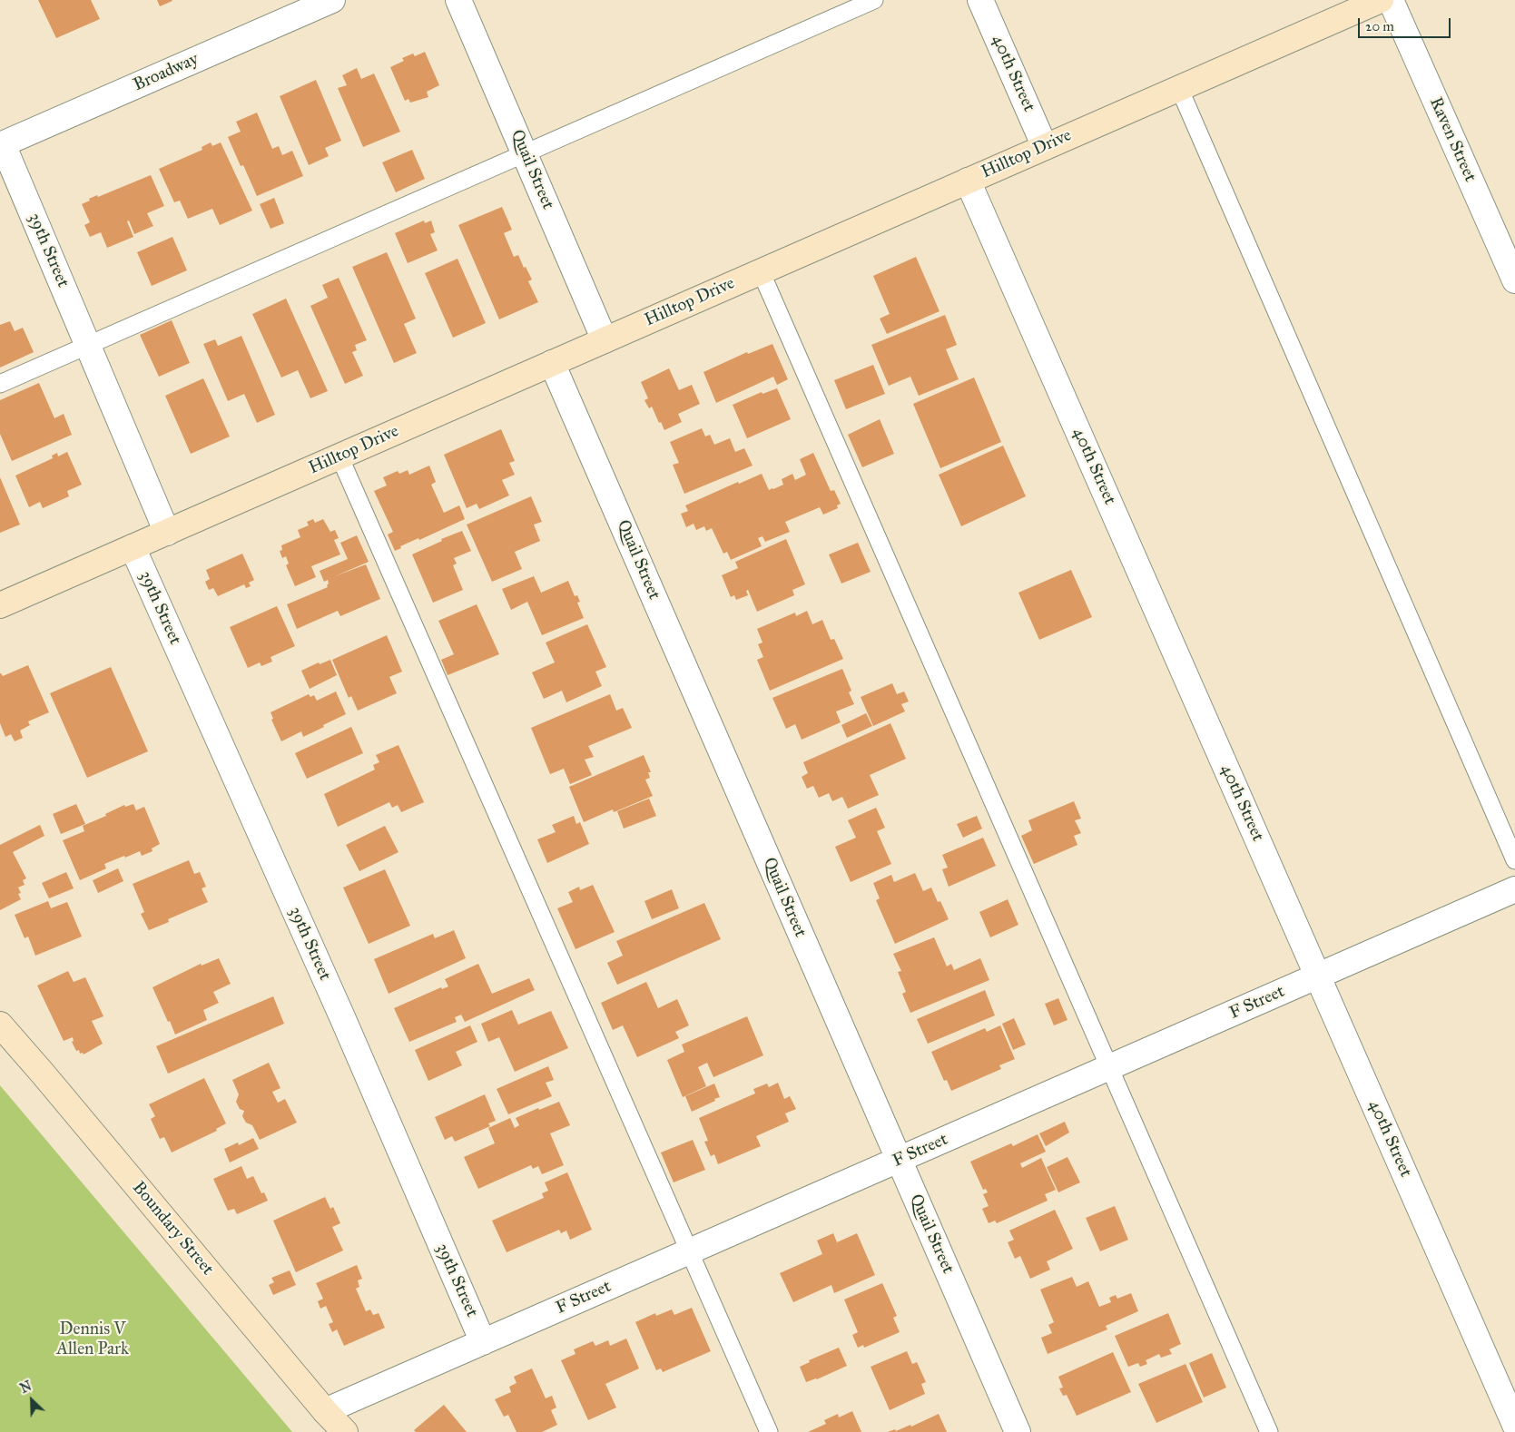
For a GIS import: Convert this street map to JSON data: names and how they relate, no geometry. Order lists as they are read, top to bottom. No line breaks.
{"streets":{"street":["Broadway","40th Street","Raven Street","Hilltop Drive","Quail Street","39th Street","F Street","Boundary Street"]},"crossings":[["Broadway","39th Street"],["40th Street","Hilltop Drive"],["40th Street","F Street"],["Hilltop Drive","Quail Street"],["Hilltop Drive","39th Street"],["Quail Street","F Street"],["39th Street","F Street"],["F Street","Boundary Street"]],"parks":["Dennis V Allen Park"],"scale_bar":"20 m","north":"top left"}
